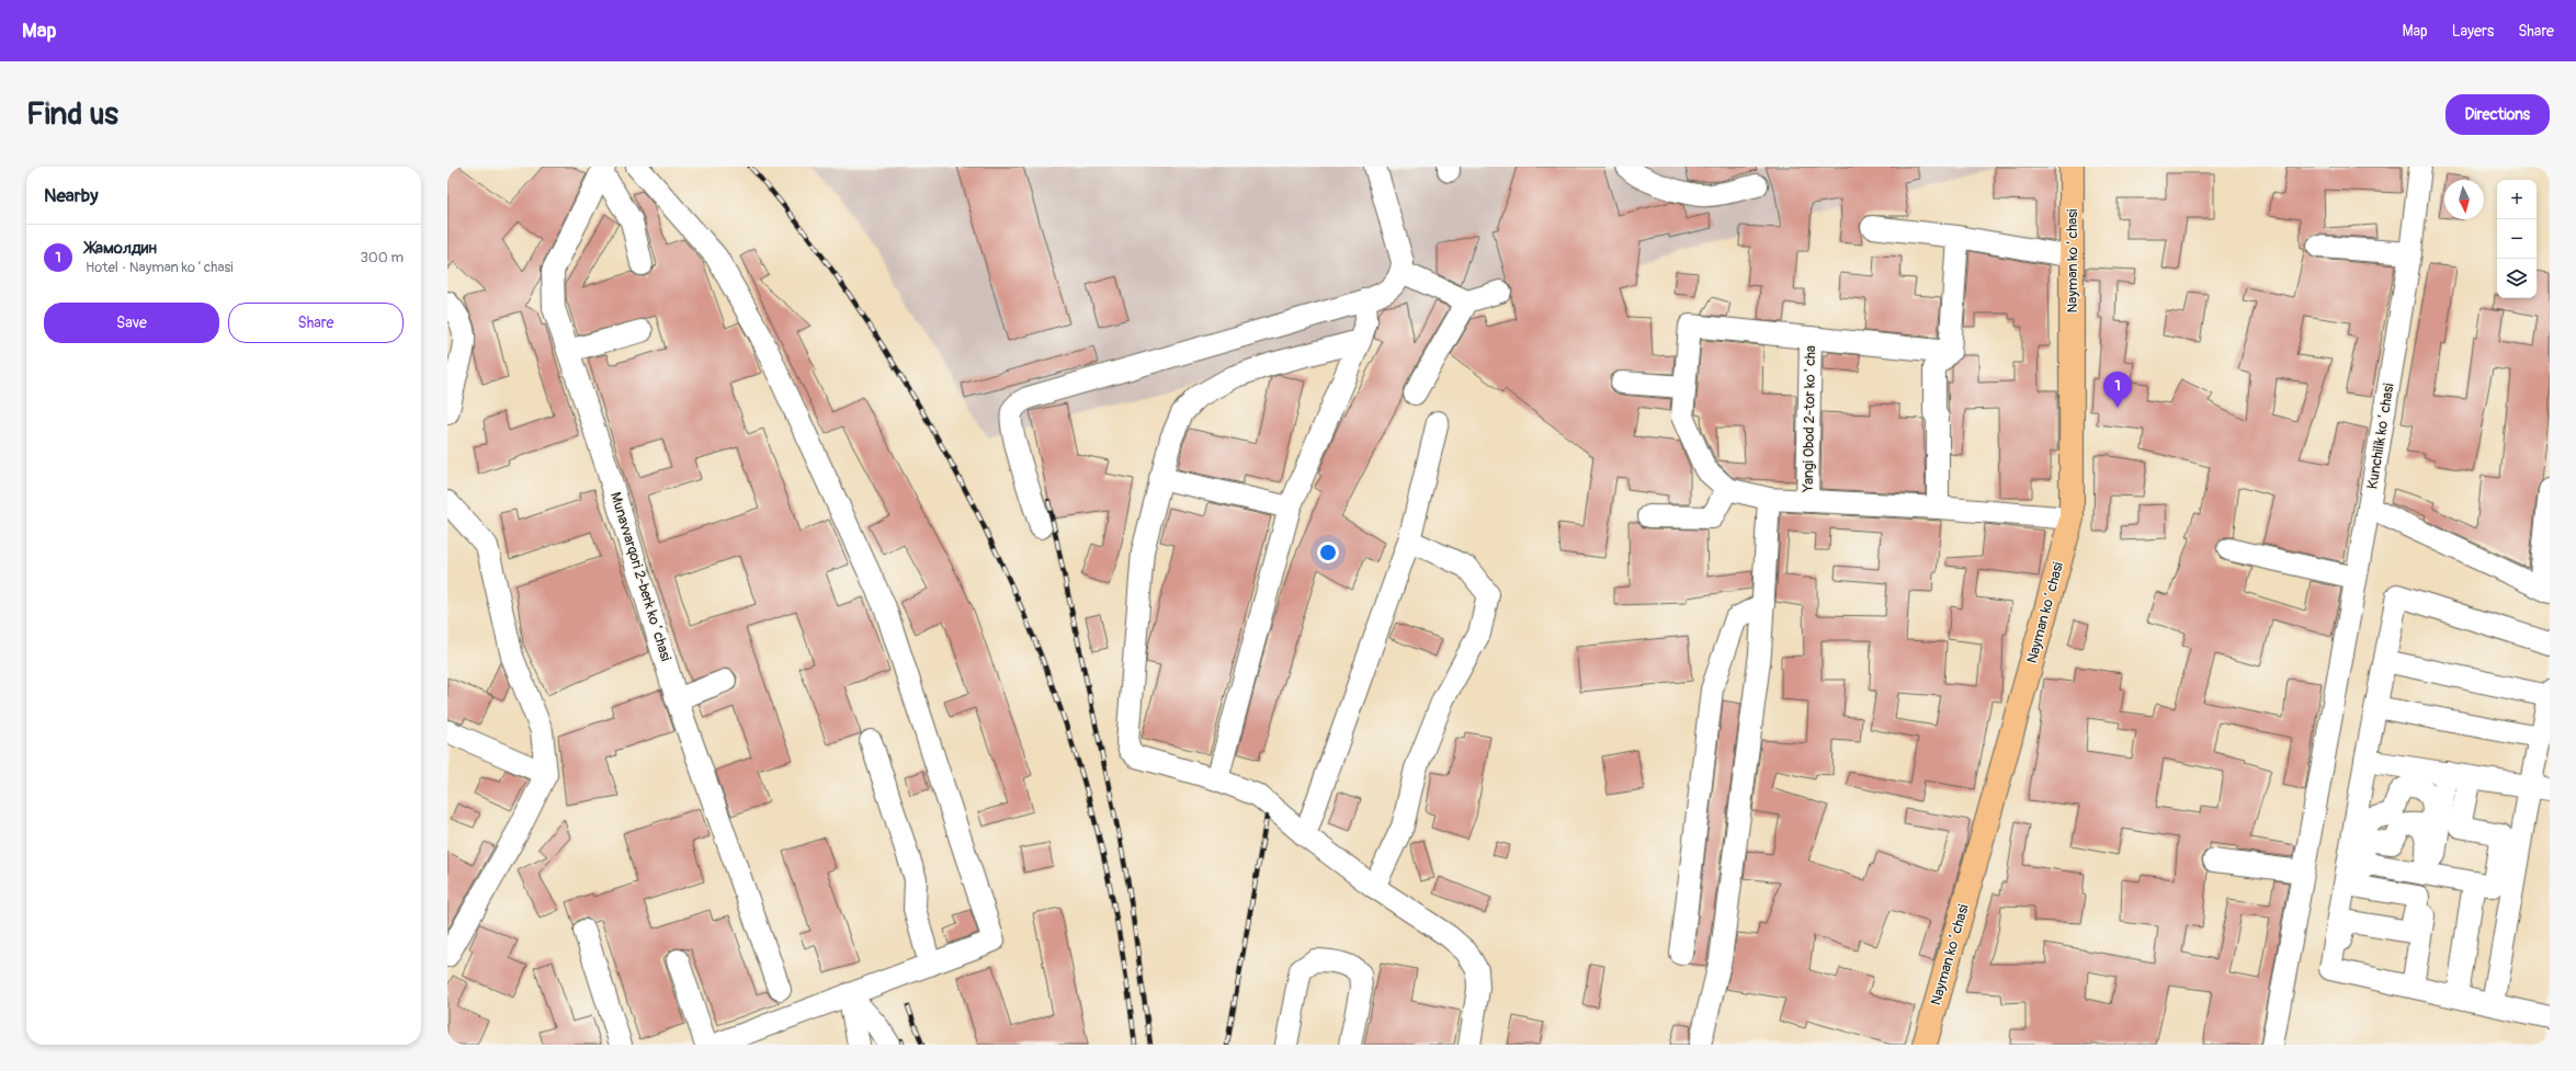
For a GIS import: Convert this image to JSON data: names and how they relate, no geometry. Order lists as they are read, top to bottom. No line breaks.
{"streets":{"main road":["Nayman koʻchasi"],"street":["Yangi Obod 2-tor koʻcha","Kunchilik koʻchasi","Munavvarqori 2-berk koʻchasi"]},"north":"bottom","page":{"header":"Map","nav":["Map","Layers","Share"],"buttons":["Directions",["Save","Share"]],"title":"Find us","heading":"Nearby","map_buttons":["+","−"],"list":[{"mark":"1","name":"Жамолдин","note":"Hotel · Nayman koʻchasi","value":"300 m"}],"pins":"1"}}
